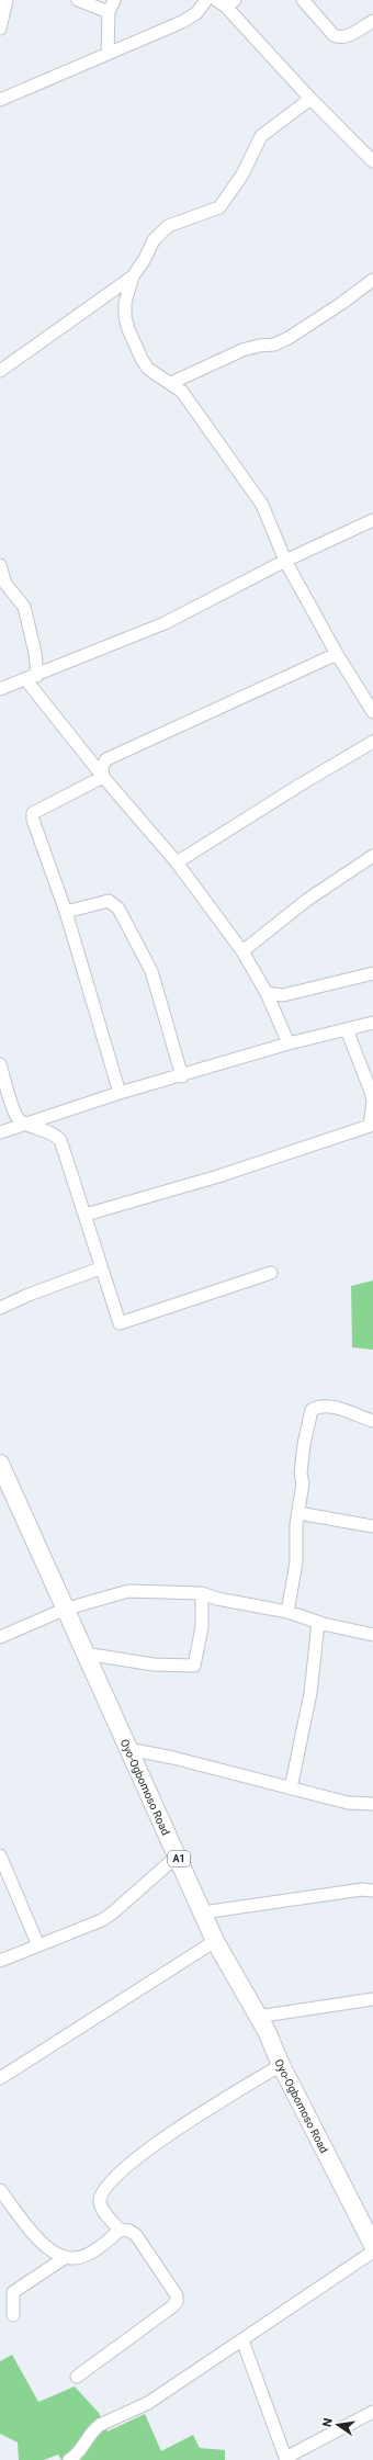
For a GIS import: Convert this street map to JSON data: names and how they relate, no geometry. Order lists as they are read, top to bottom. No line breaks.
{"streets":{"highway":["Oyo-Ogbomoso Road","A1"]},"north":"left"}
